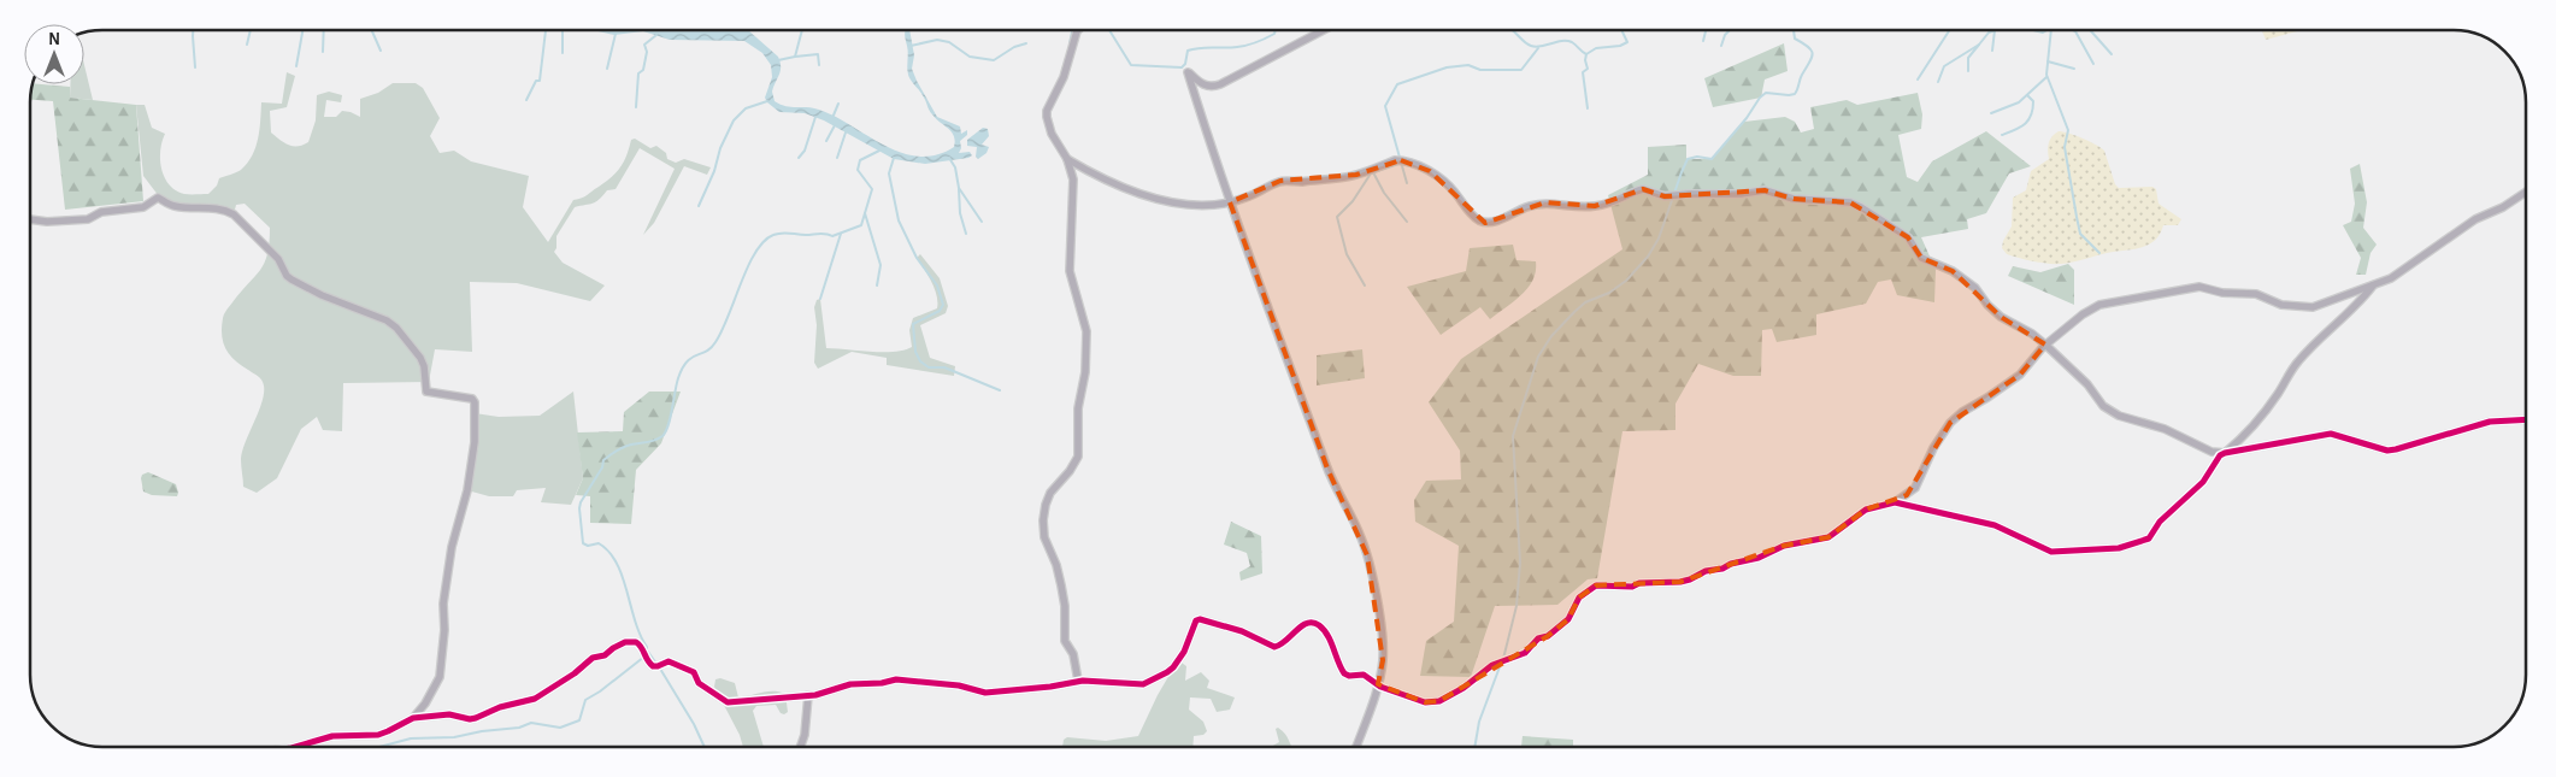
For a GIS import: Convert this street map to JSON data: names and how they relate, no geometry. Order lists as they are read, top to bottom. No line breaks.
{"north":"top"}
